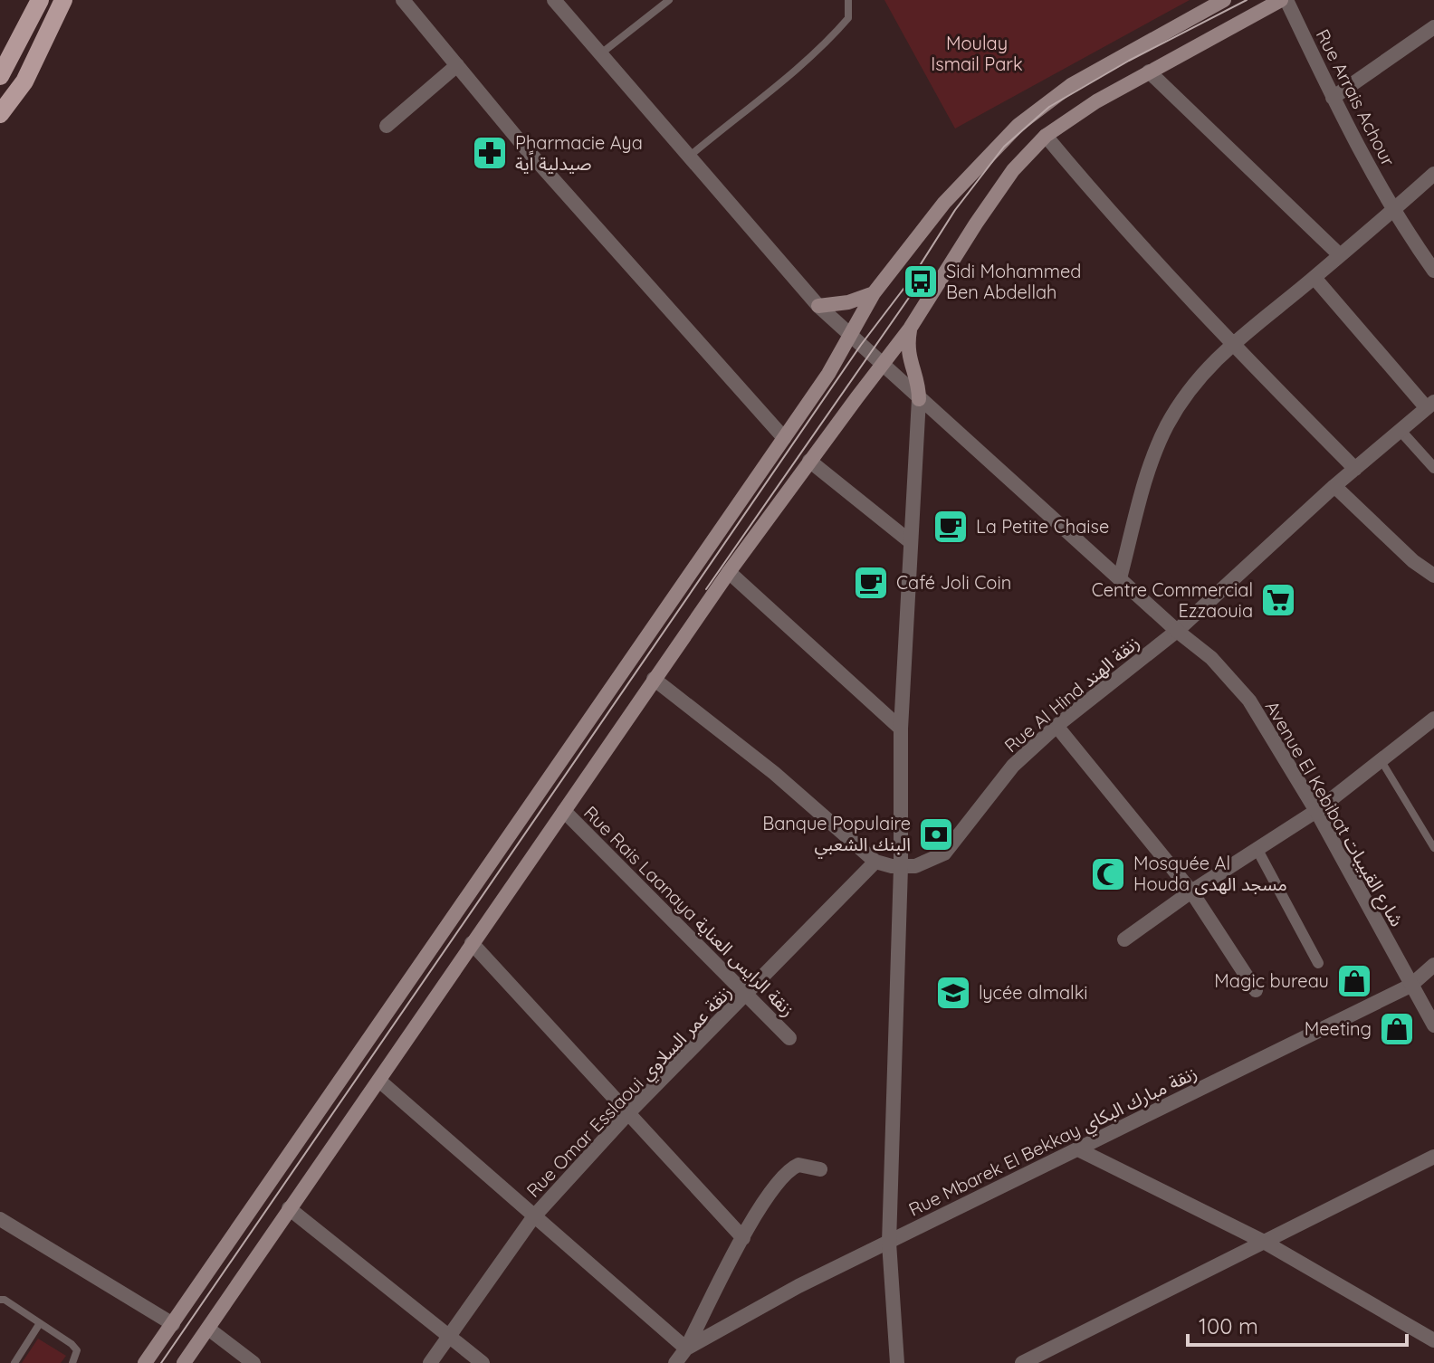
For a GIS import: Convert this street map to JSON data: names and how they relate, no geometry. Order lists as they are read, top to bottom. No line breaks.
{"streets":{"street":["Rue Arrais Achour","Rue Al Hind زنقة الهند","Avenue El Kebibat شارع القبيبات","Rue Rais Laanaya زنقة الرايس العناية","Rue Omar Esslaoui زنقة عمر السلاوي","Rue Mbarek El Bekkay زنقة مبارك البكاي"]},"crossings":[["Rue Al Hind زنقة الهند","Avenue El Kebibat شارع القبيبات"],["Avenue El Kebibat شارع القبيبات","Rue Mbarek El Bekkay زنقة مبارك البكاي"],["Rue Rais Laanaya زنقة الرايس العناية","Rue Omar Esslaoui زنقة عمر السلاوي"]],"parks":["Moulay Ismail Park"],"places":{"pharmacy":["Pharmacie Aya صيدلية اًية"],"bus stop":["Sidi Mohammed Ben Abdellah"],"cafe":["La Petite Chaise","Café Joli Coin"],"supermarket":["Centre Commercial Ezzaouia"],"bank":["Banque Populaire البنك الشعبي"],"mosque":["Mosquée Al Houda مسجد الهدى"],"shop":["Magic bureau","Meeting"],"school or university":["lycée almalki"]},"scale_bar":"100 m"}
